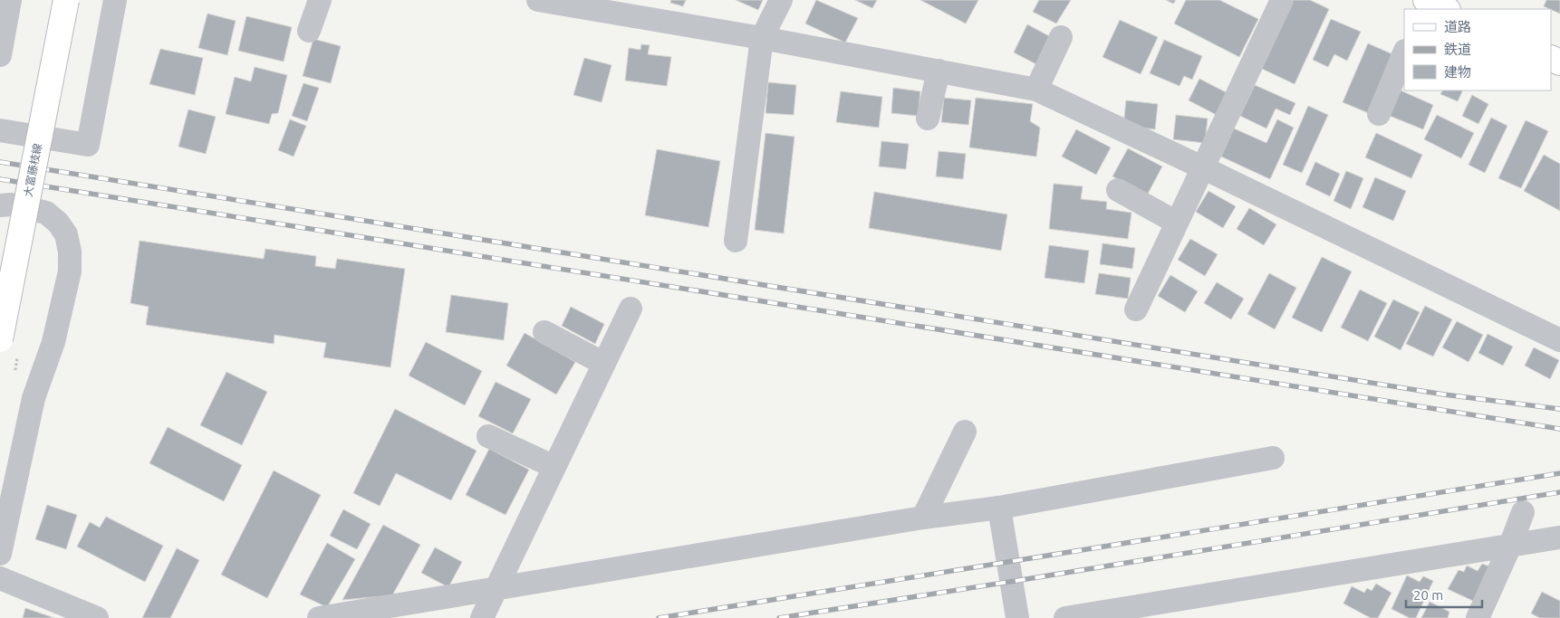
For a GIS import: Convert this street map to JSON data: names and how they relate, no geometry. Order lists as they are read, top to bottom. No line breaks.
{"streets":{"main road":["大富藤枝線"]},"legend":["道路","鉄道","建物"],"scale_bar":"20 m"}
